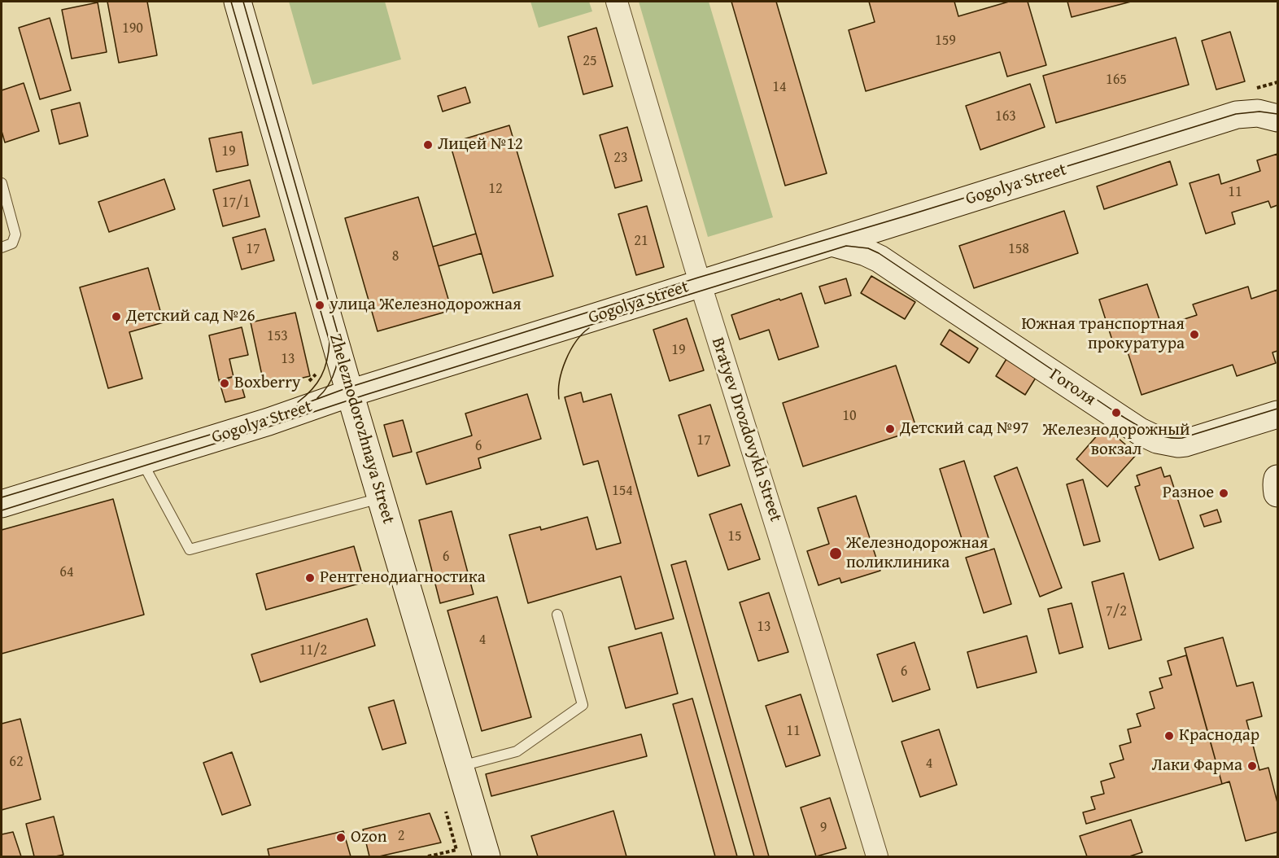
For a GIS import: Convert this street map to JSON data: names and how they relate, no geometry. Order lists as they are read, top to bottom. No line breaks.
{"streets":{"street":["Gogolya Street","Гоголя","Zheleznodorozhnaya Street","Bratyev Drozdovykh Street"]},"crossings":[["Gogolya Street","Гоголя"],["Gogolya Street","Zheleznodorozhnaya Street"],["Gogolya Street","Bratyev Drozdovykh Street"]],"places":["Лицей №12","улица Железнодорожная","Детский сад №26","Южная транспортная прокуратура","Boxberry","Железнодорожный вокзал","Детский сад №97","Разное","Железнодорожная поликлиника","Рентгенодиагностика","Краснодар","Лаки Фарма","Ozon"],"house_numbers":["190","159","25","165","14","163","19","23","12","11","17/1","21","17","158","8","153","19","13","10","17","6","154","15","6","64","7/2","13","4","11/2","6","11","62","4","9","2"]}
